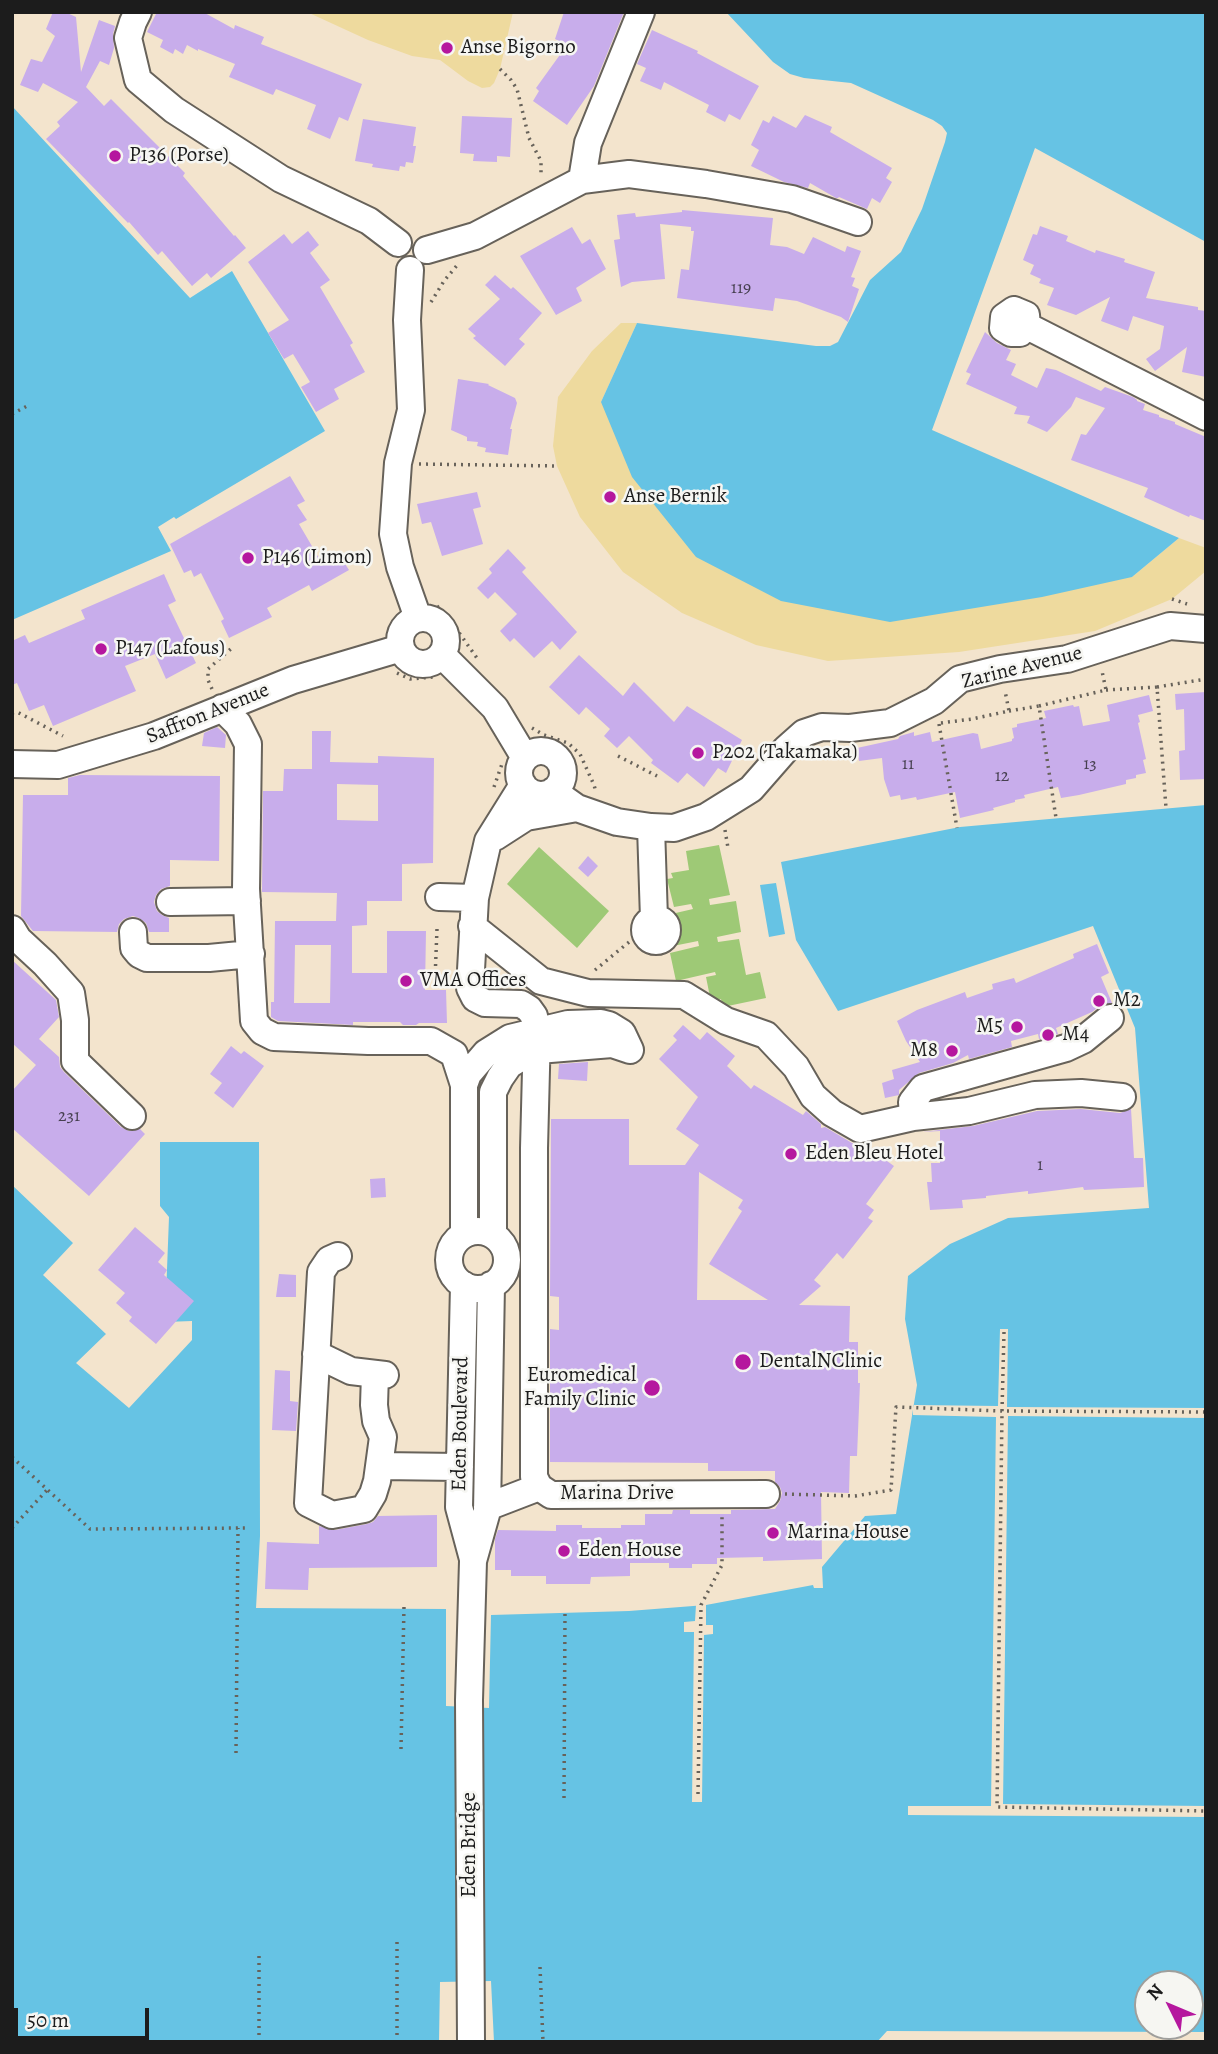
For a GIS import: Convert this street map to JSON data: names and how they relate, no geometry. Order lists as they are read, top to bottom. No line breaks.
{"streets":{"street":["Zarine Avenue","Saffron Avenue","Eden Boulevard","Marina Drive","Eden Bridge"]},"crossings":[["Eden Boulevard","Eden Bridge"]],"places":["Anse Bigorno","P136 (Porse)","Anse Bernik","P146 (Limon)","P147 (Lafous)","P202 (Takamaka)","VMA Offices","M2","M5","M4","M8","Eden Bleu Hotel","DentalNClinic","Euromedical Family Clinic","Marina House","Eden House"],"house_numbers":["119","11","13","12","231","1"],"scale_bar":"50 m","north":"top left"}
